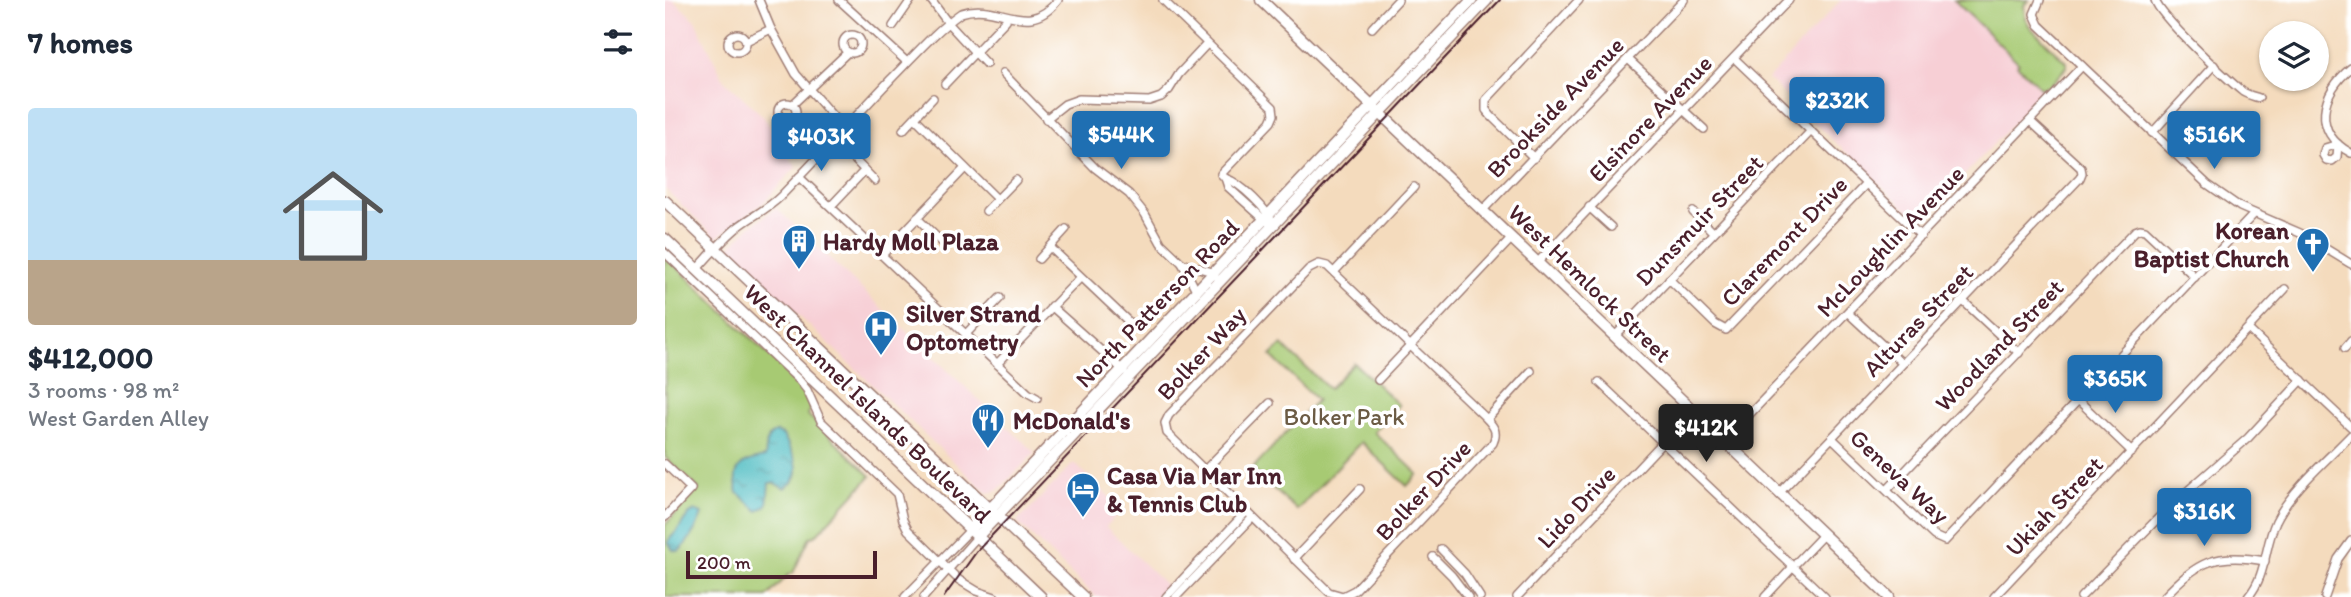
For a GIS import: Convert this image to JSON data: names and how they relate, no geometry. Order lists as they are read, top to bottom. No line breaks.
{"streets":{"street":["Brookside Avenue","Elsinore Avenue","Dunsmuir Street","Claremont Drive","McLoughlin Avenue","West Hemlock Street","North Patterson Road","Alturas Street","Woodland Street","Bolker Way","West Channel Islands Boulevard","Geneva Way","Bolker Drive","Ukiah Street","Lido Drive"]},"crossings":[["Brookside Avenue","West Hemlock Street"],["Elsinore Avenue","West Hemlock Street"],["Dunsmuir Street","Claremont Drive"],["Dunsmuir Street","West Hemlock Street"],["McLoughlin Avenue","West Hemlock Street"],["McLoughlin Avenue","Alturas Street"],["West Hemlock Street","North Patterson Road"],["West Hemlock Street","Alturas Street"],["West Hemlock Street","Lido Drive"],["North Patterson Road","West Channel Islands Boulevard"],["Alturas Street","Geneva Way"],["Woodland Street","Geneva Way"],["Bolker Way","Bolker Drive"]],"parks":["Bolker Park"],"places":{"building":["Hardy Moll Plaza"],"church":["Korean Baptist Church"],"hospital":["Silver Strand Optometry"],"restaurant":["McDonald's"],"hotel":["Casa Via Mar Inn & Tennis Club"]},"scale_bar":"200 m","page":{"heading":"7 homes","price":["$232K","$544K","$516K","$403K","$365K","$412K","$316K"],"list":[{"name":"$412,000","note":"3 rooms · 98 m² · West Garden Alley"}],"scale":"200 m"}}
